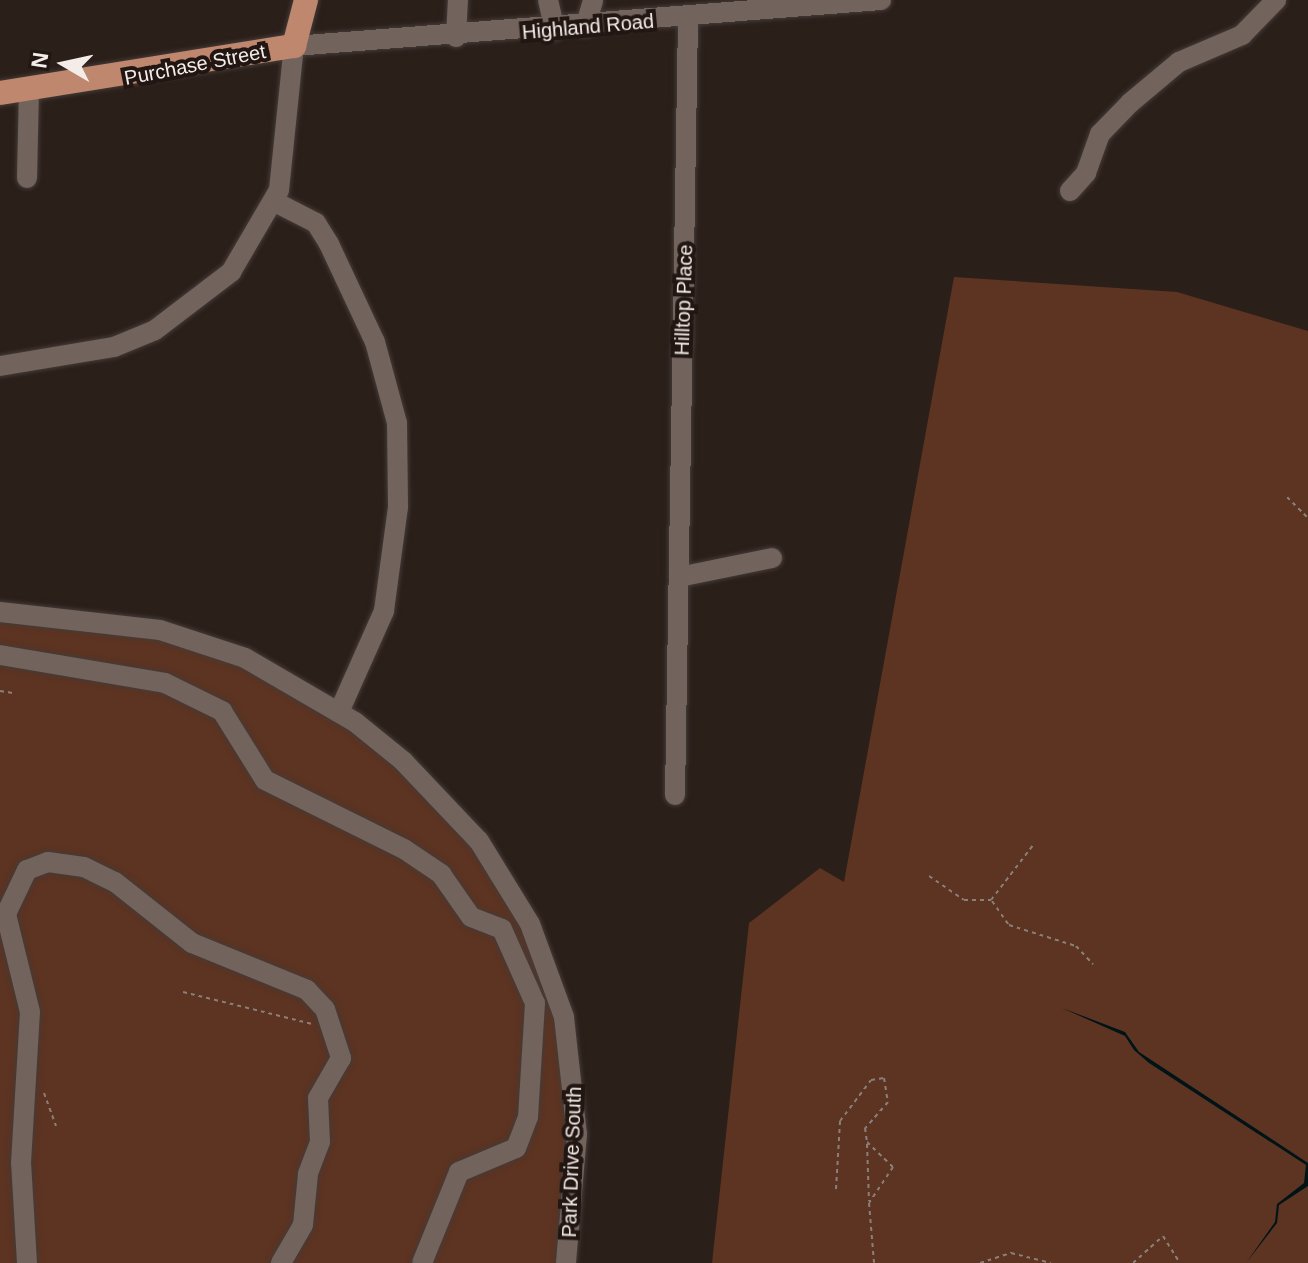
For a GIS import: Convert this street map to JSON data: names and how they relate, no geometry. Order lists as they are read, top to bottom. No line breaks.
{"streets":{"main road":["Purchase Street"],"street":["Highland Road","Hilltop Place","Park Drive South"]},"crossings":[["Highland Road","Purchase Street"],["Highland Road","Hilltop Place"]],"north":"left"}
